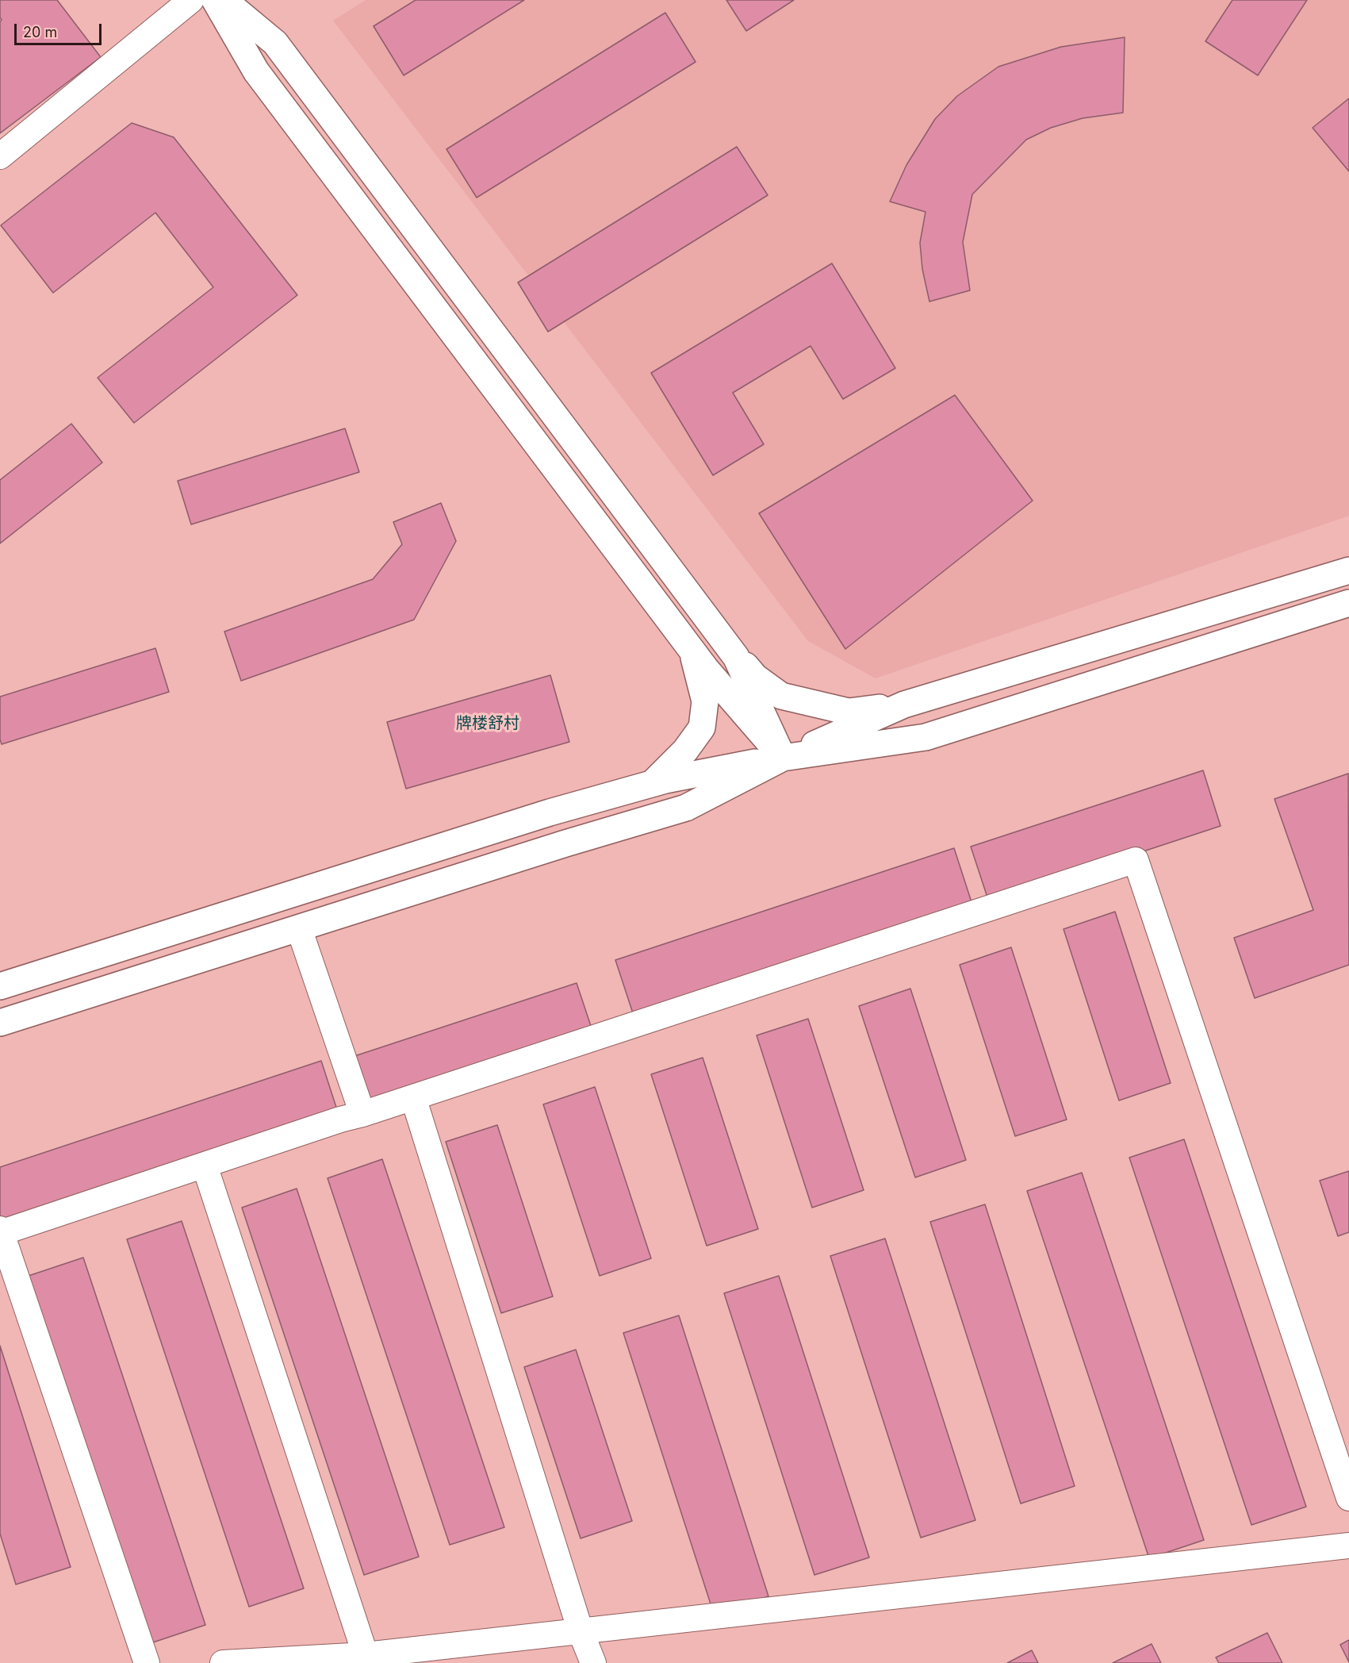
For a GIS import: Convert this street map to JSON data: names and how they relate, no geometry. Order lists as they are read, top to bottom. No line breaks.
{"districts":["牌楼舒村"],"scale_bar":"20 m"}
